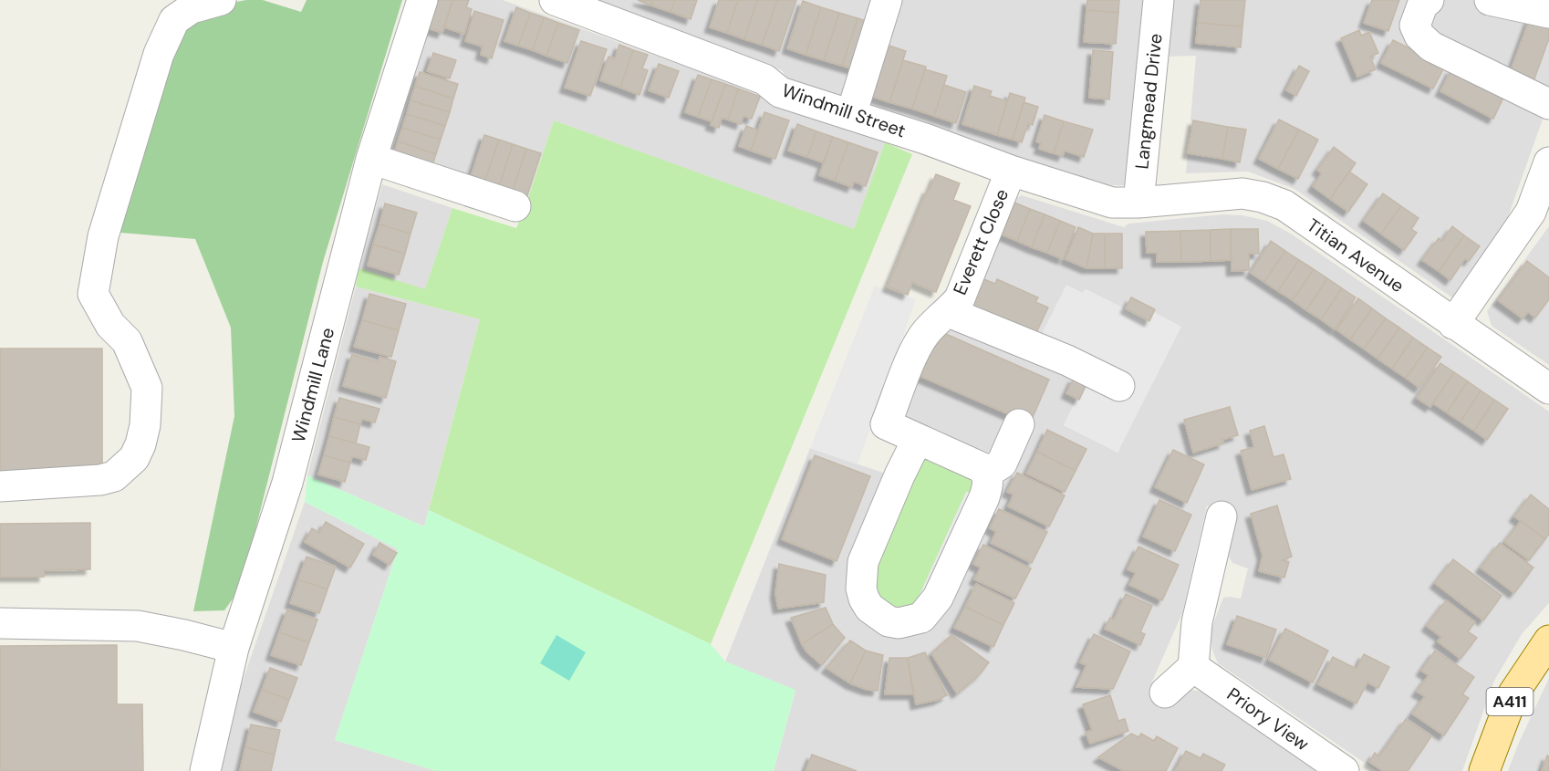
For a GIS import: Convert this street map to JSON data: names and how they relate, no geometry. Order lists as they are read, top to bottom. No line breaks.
{"streets":{"main road":["A411"],"street":["Langmead Drive","Windmill Street","Everett Close","Titian Avenue","Windmill Lane","Priory View"]},"crossings":[["Langmead Drive","Windmill Street"],["Langmead Drive","Titian Avenue"],["Windmill Street","Everett Close"],["Windmill Street","Titian Avenue"]]}
